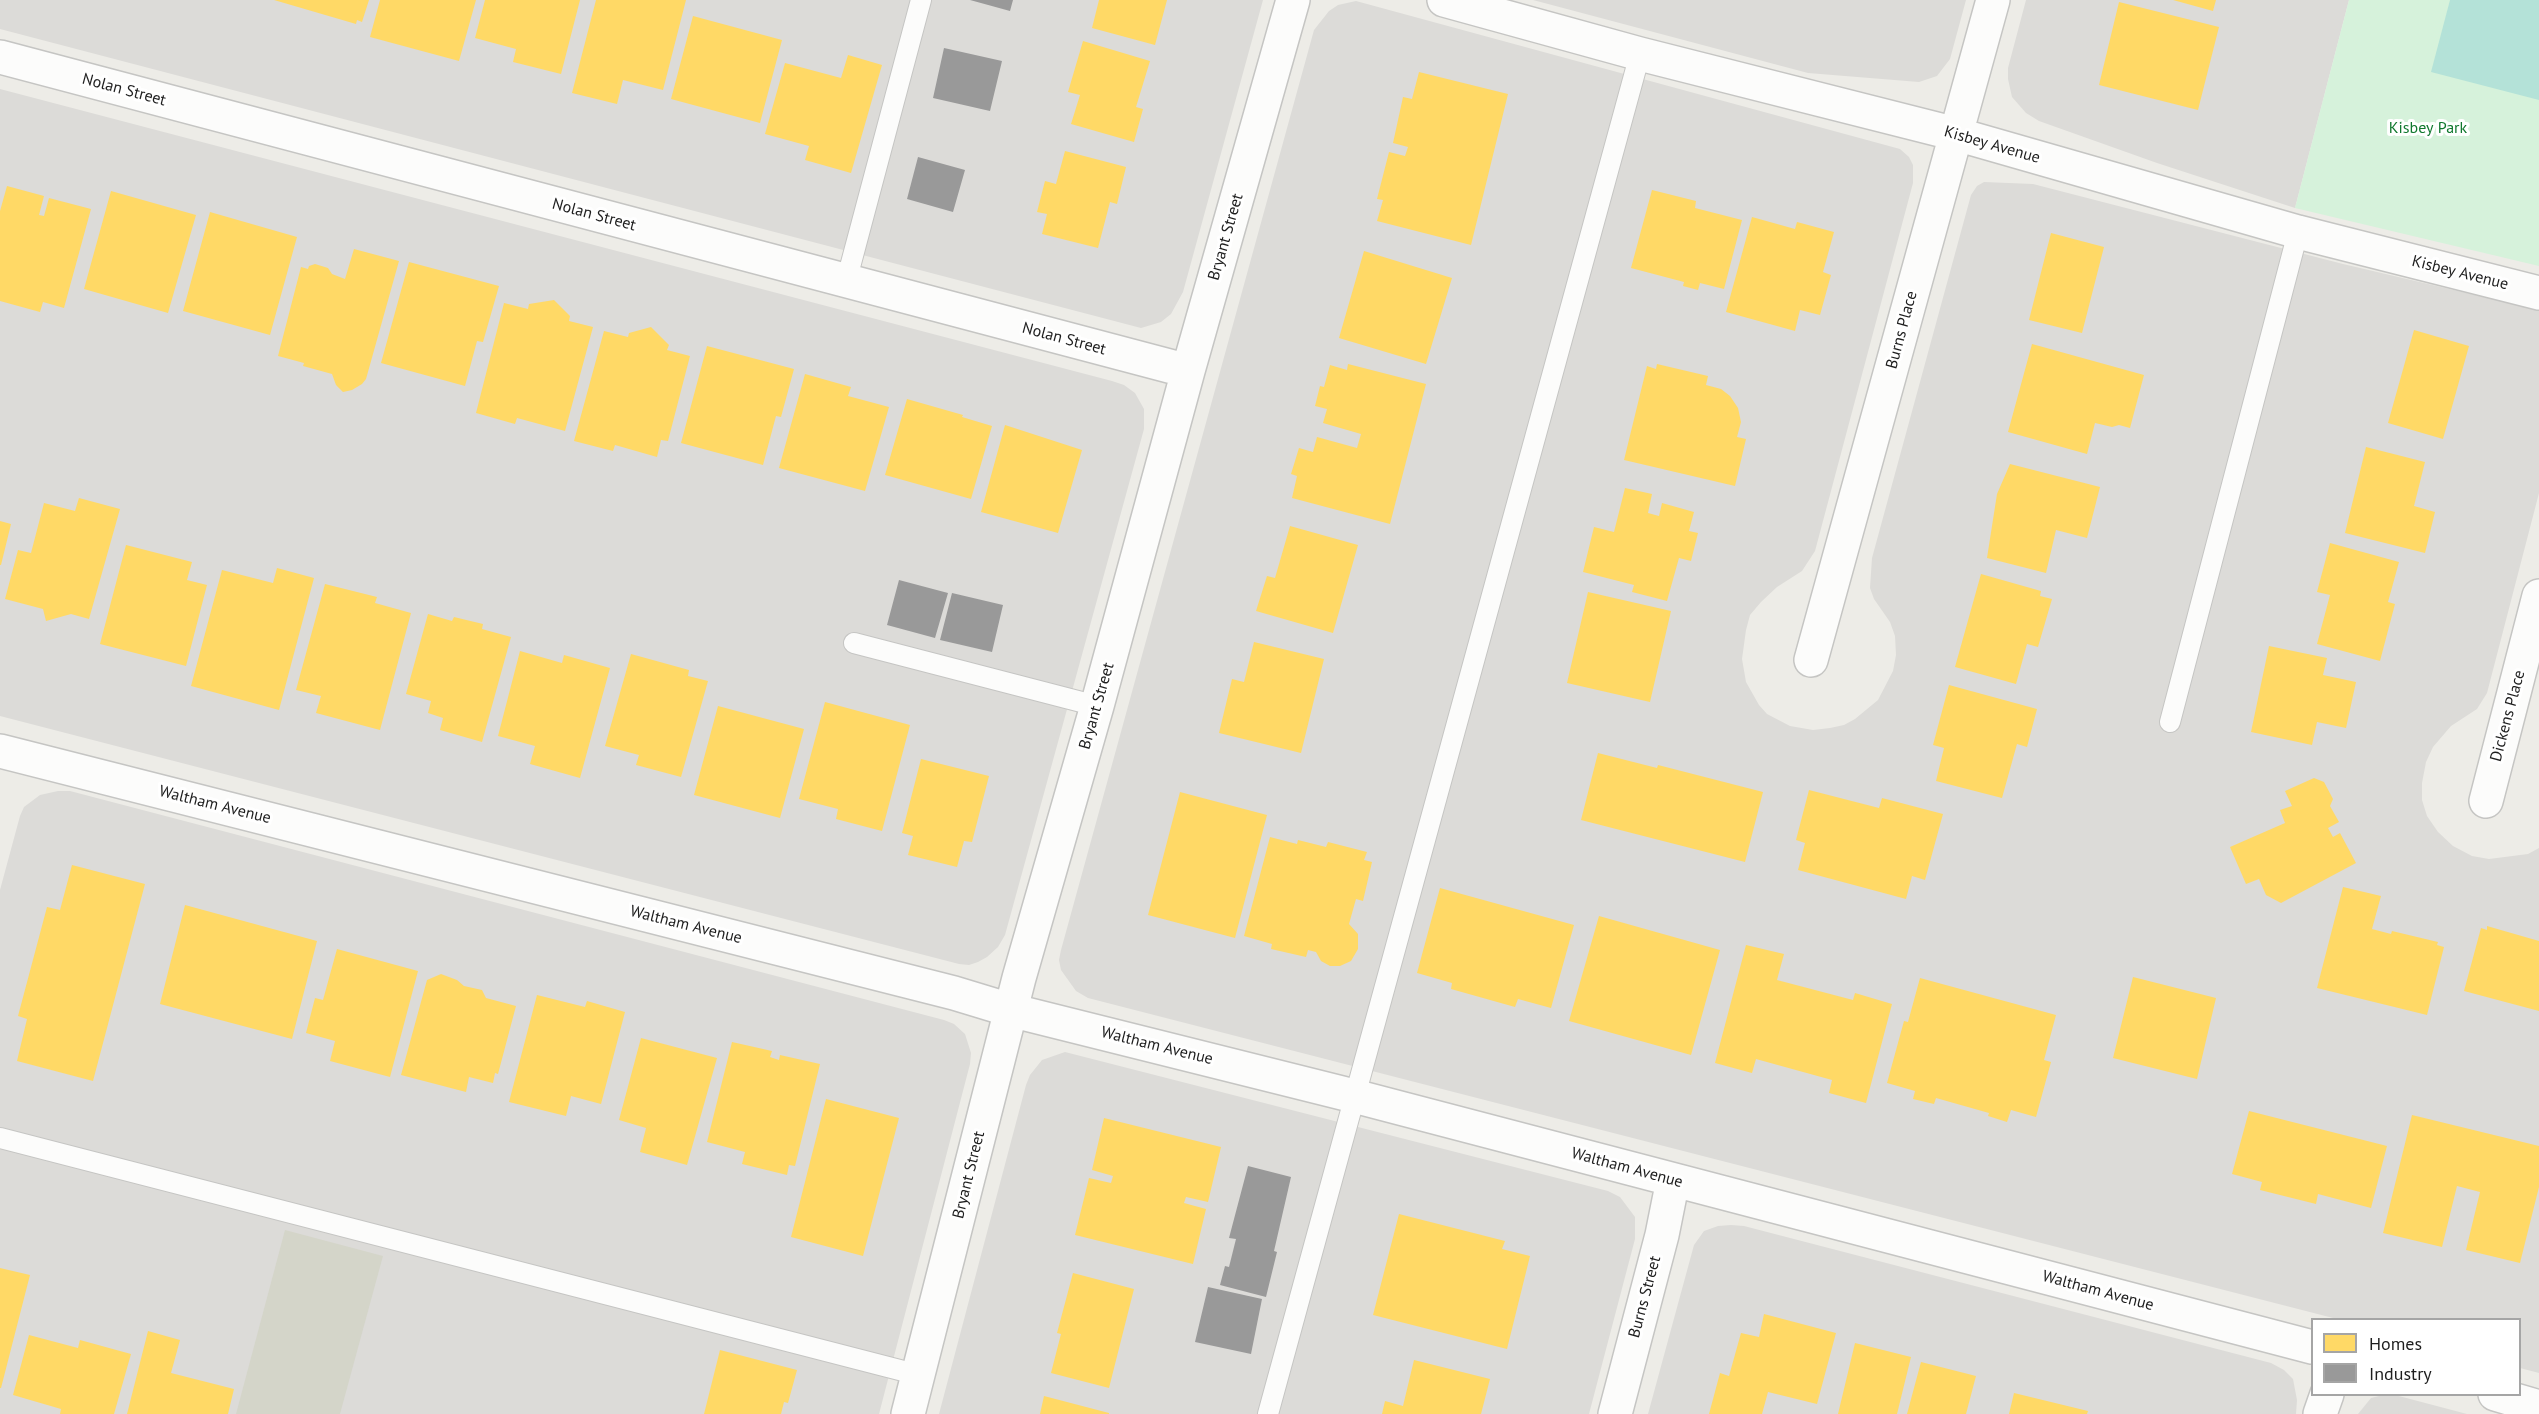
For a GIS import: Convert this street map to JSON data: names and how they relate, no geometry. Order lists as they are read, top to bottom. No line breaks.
{"streets":{"street":["Nolan Street","Kisbey Avenue","Bryant Street","Burns Place","Dickens Place","Waltham Avenue","Burns Street"]},"crossings":[["Nolan Street","Bryant Street"],["Kisbey Avenue","Burns Place"],["Bryant Street","Waltham Avenue"],["Waltham Avenue","Burns Street"]],"parks":["Kisbey Park"],"legend":["Homes","Industry"]}
